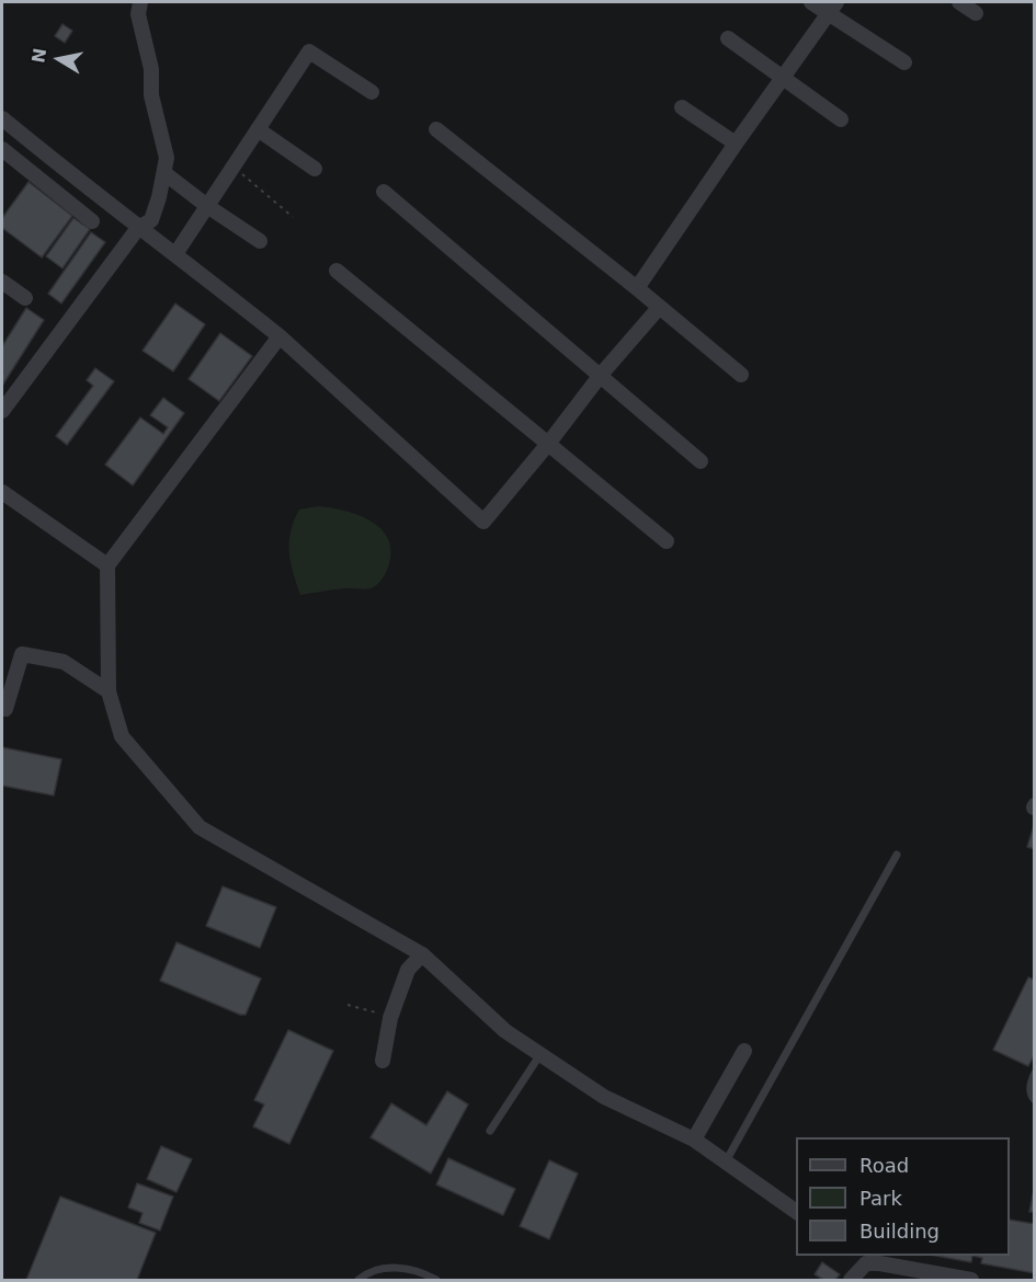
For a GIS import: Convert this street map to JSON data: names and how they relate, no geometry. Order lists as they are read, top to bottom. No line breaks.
{"legend":["Road","Park","Building"],"north":"left"}
